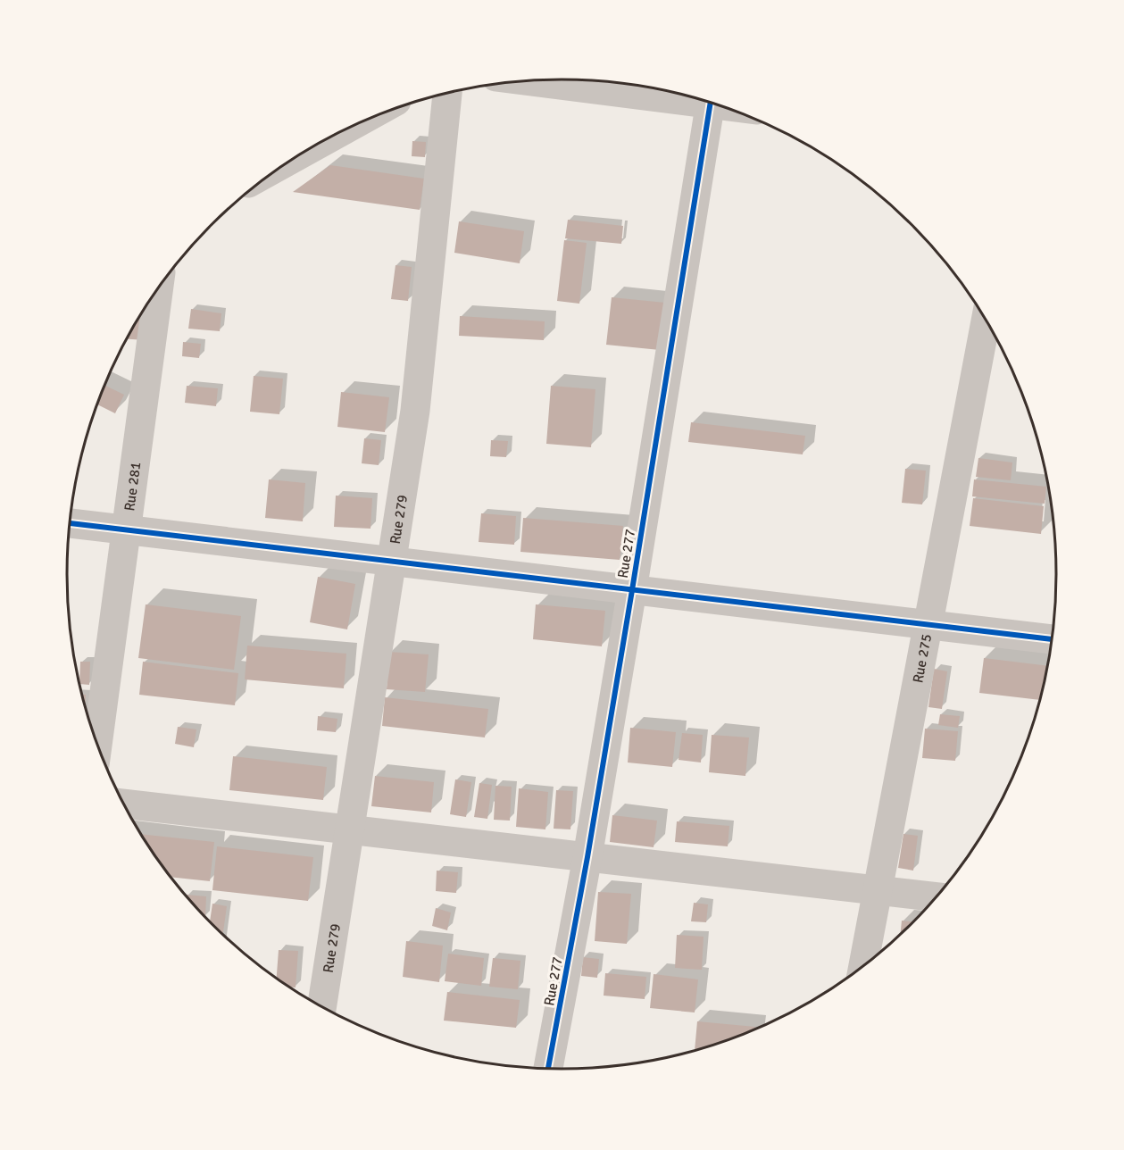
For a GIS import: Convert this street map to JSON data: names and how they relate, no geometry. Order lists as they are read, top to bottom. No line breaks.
{"streets":{"street":["Rue 281","Rue 279","Rue 277","Rue 275"]}}
